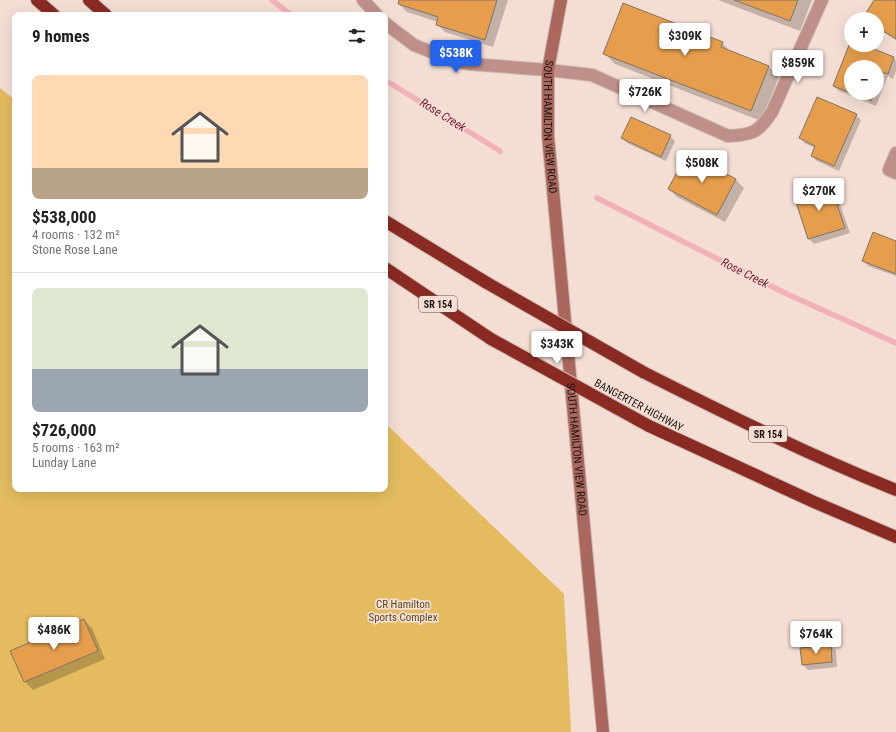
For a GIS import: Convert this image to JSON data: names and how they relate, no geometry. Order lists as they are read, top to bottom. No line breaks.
{"streets":{"highway":["SR 154","BANGERTER HIGHWAY"],"street":["SOUTH HAMILTON VIEW ROAD"]},"water":["Rose Creek"],"parks":["CR Hamilton Sports Complex"],"page":{"map_buttons":["+","−"],"heading":"9 homes","price":["$309K","$538K","$859K","$726K","$508K","$270K","$343K","$486K","$764K"],"list":[{"name":"$538,000","note":"4 rooms · 132 m² · Stone Rose Lane"},{"name":"$726,000","note":"5 rooms · 163 m² · Lunday Lane"}]}}
